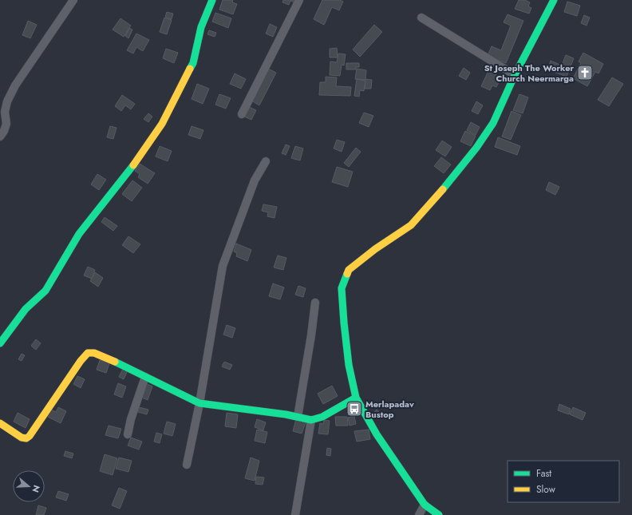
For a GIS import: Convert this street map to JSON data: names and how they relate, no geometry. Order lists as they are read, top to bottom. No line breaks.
{"places":{"church":["St Joseph The Worker Church Neermarga"],"bus stop":["Merlapadav Bustop"]},"legend":["Fast","Slow"],"north":"right"}
